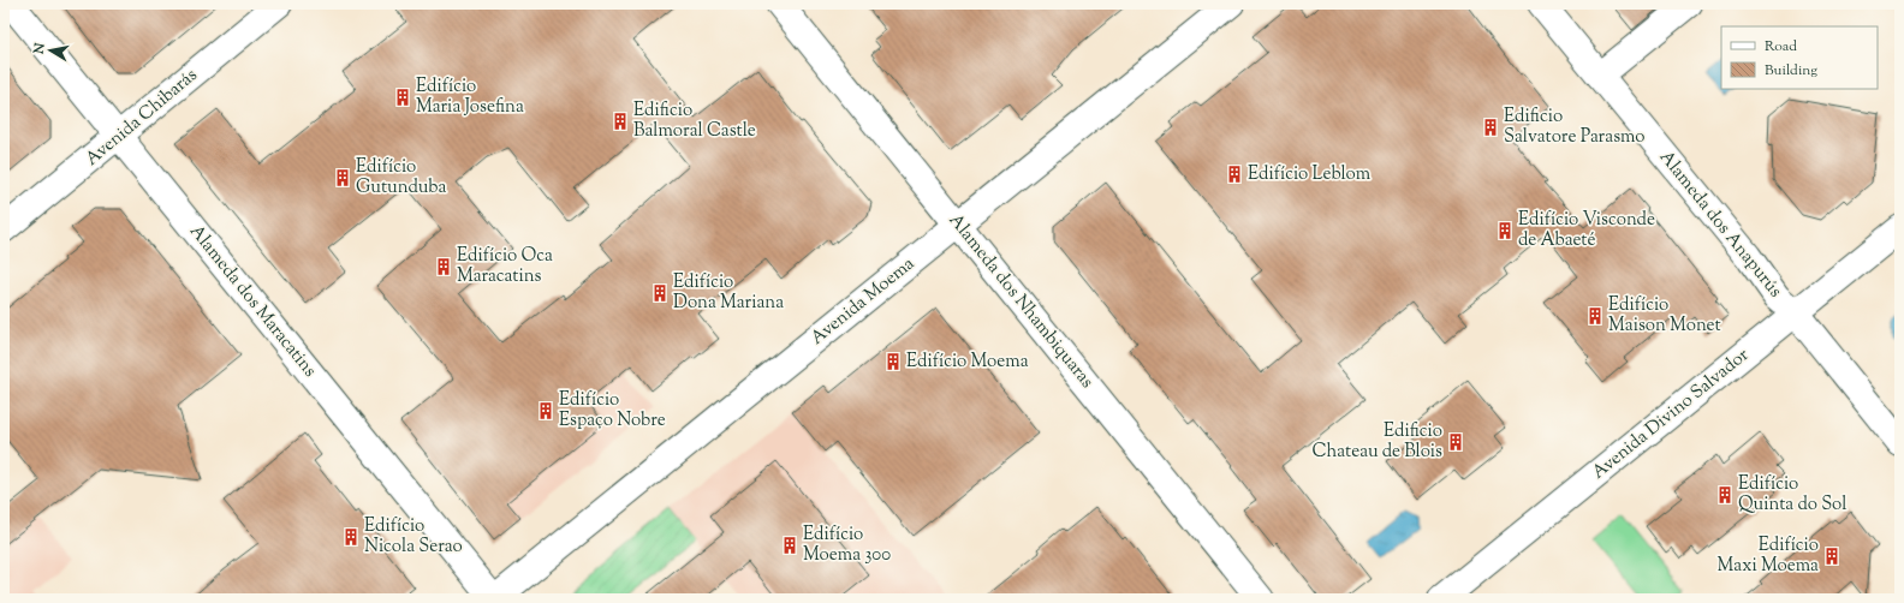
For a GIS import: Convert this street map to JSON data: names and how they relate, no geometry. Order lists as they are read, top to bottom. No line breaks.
{"streets":{"street":["Avenida Chibarás","Alameda dos Anapurús","Alameda dos Maracatins","Avenida Moema","Alameda dos Nhambiquaras","Avenida Divino Salvador"]},"crossings":[["Avenida Chibarás","Alameda dos Maracatins"],["Alameda dos Anapurús","Avenida Divino Salvador"],["Alameda dos Maracatins","Avenida Moema"],["Avenida Moema","Alameda dos Nhambiquaras"]],"places":{"building":["Edifício Maria Josefina","Edificio Balmoral Castle","Edificio Salvatore Parasmo","Edifício Leblom","Edifício Gutunduba","Edifício Visconde de Abaeté","Edifício Oca Maracatins","Edifício Dona Mariana","Edifício Maison Monet","Edifício Moema","Edifício Espaço Nobre","Edificio Chateau de Blois","Edifício Quinta do Sol","Edifício Nicola Serao","Edifício Moema 300","Edifício Maxi Moema"]},"legend":["Road","Building"],"north":"left"}
